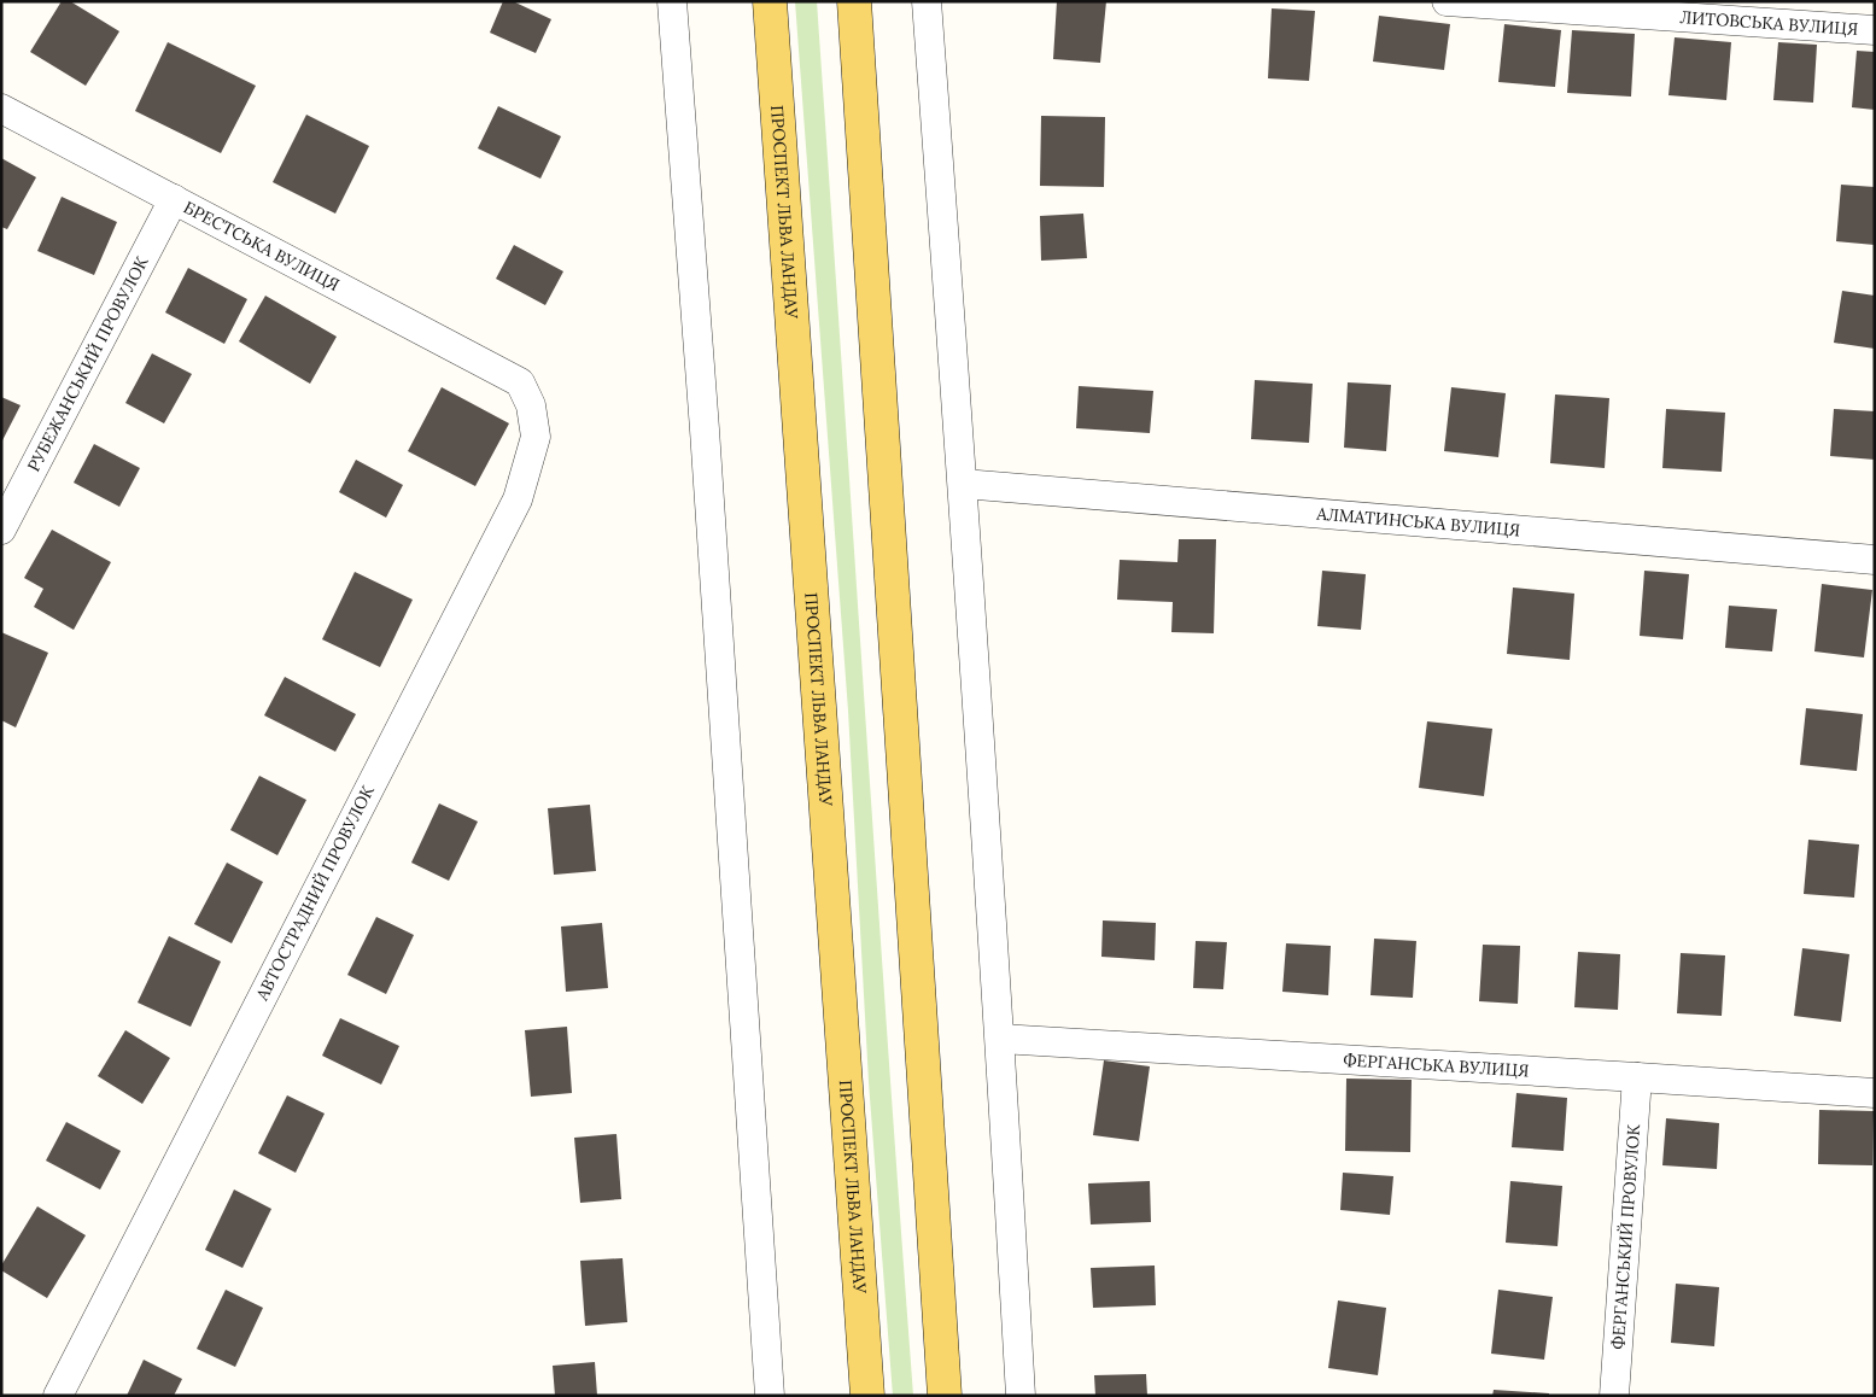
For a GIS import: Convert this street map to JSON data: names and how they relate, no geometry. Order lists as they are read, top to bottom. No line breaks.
{"streets":{"main road":["ПРОСПЕКТ ЛЬВА ЛАНДАУ"],"street":["ЛИТОВСЬКА ВУЛИЦЯ","БРЕСТСЬКА ВУЛИЦЯ","РУБЕЖАНСЬКИЙ ПРОВУЛОК","АЛМАТИНСЬКА ВУЛИЦЯ","АВТОСТРАДНИЙ ПРОВУЛОК","ФЕРГАНСЬКА ВУЛИЦЯ","ФЕРГАНСЬКИЙ ПРОВУЛОК"]},"crossings":[["БРЕСТСЬКА ВУЛИЦЯ","РУБЕЖАНСЬКИЙ ПРОВУЛОК"],["БРЕСТСЬКА ВУЛИЦЯ","АВТОСТРАДНИЙ ПРОВУЛОК"],["ФЕРГАНСЬКА ВУЛИЦЯ","ФЕРГАНСЬКИЙ ПРОВУЛОК"]]}
